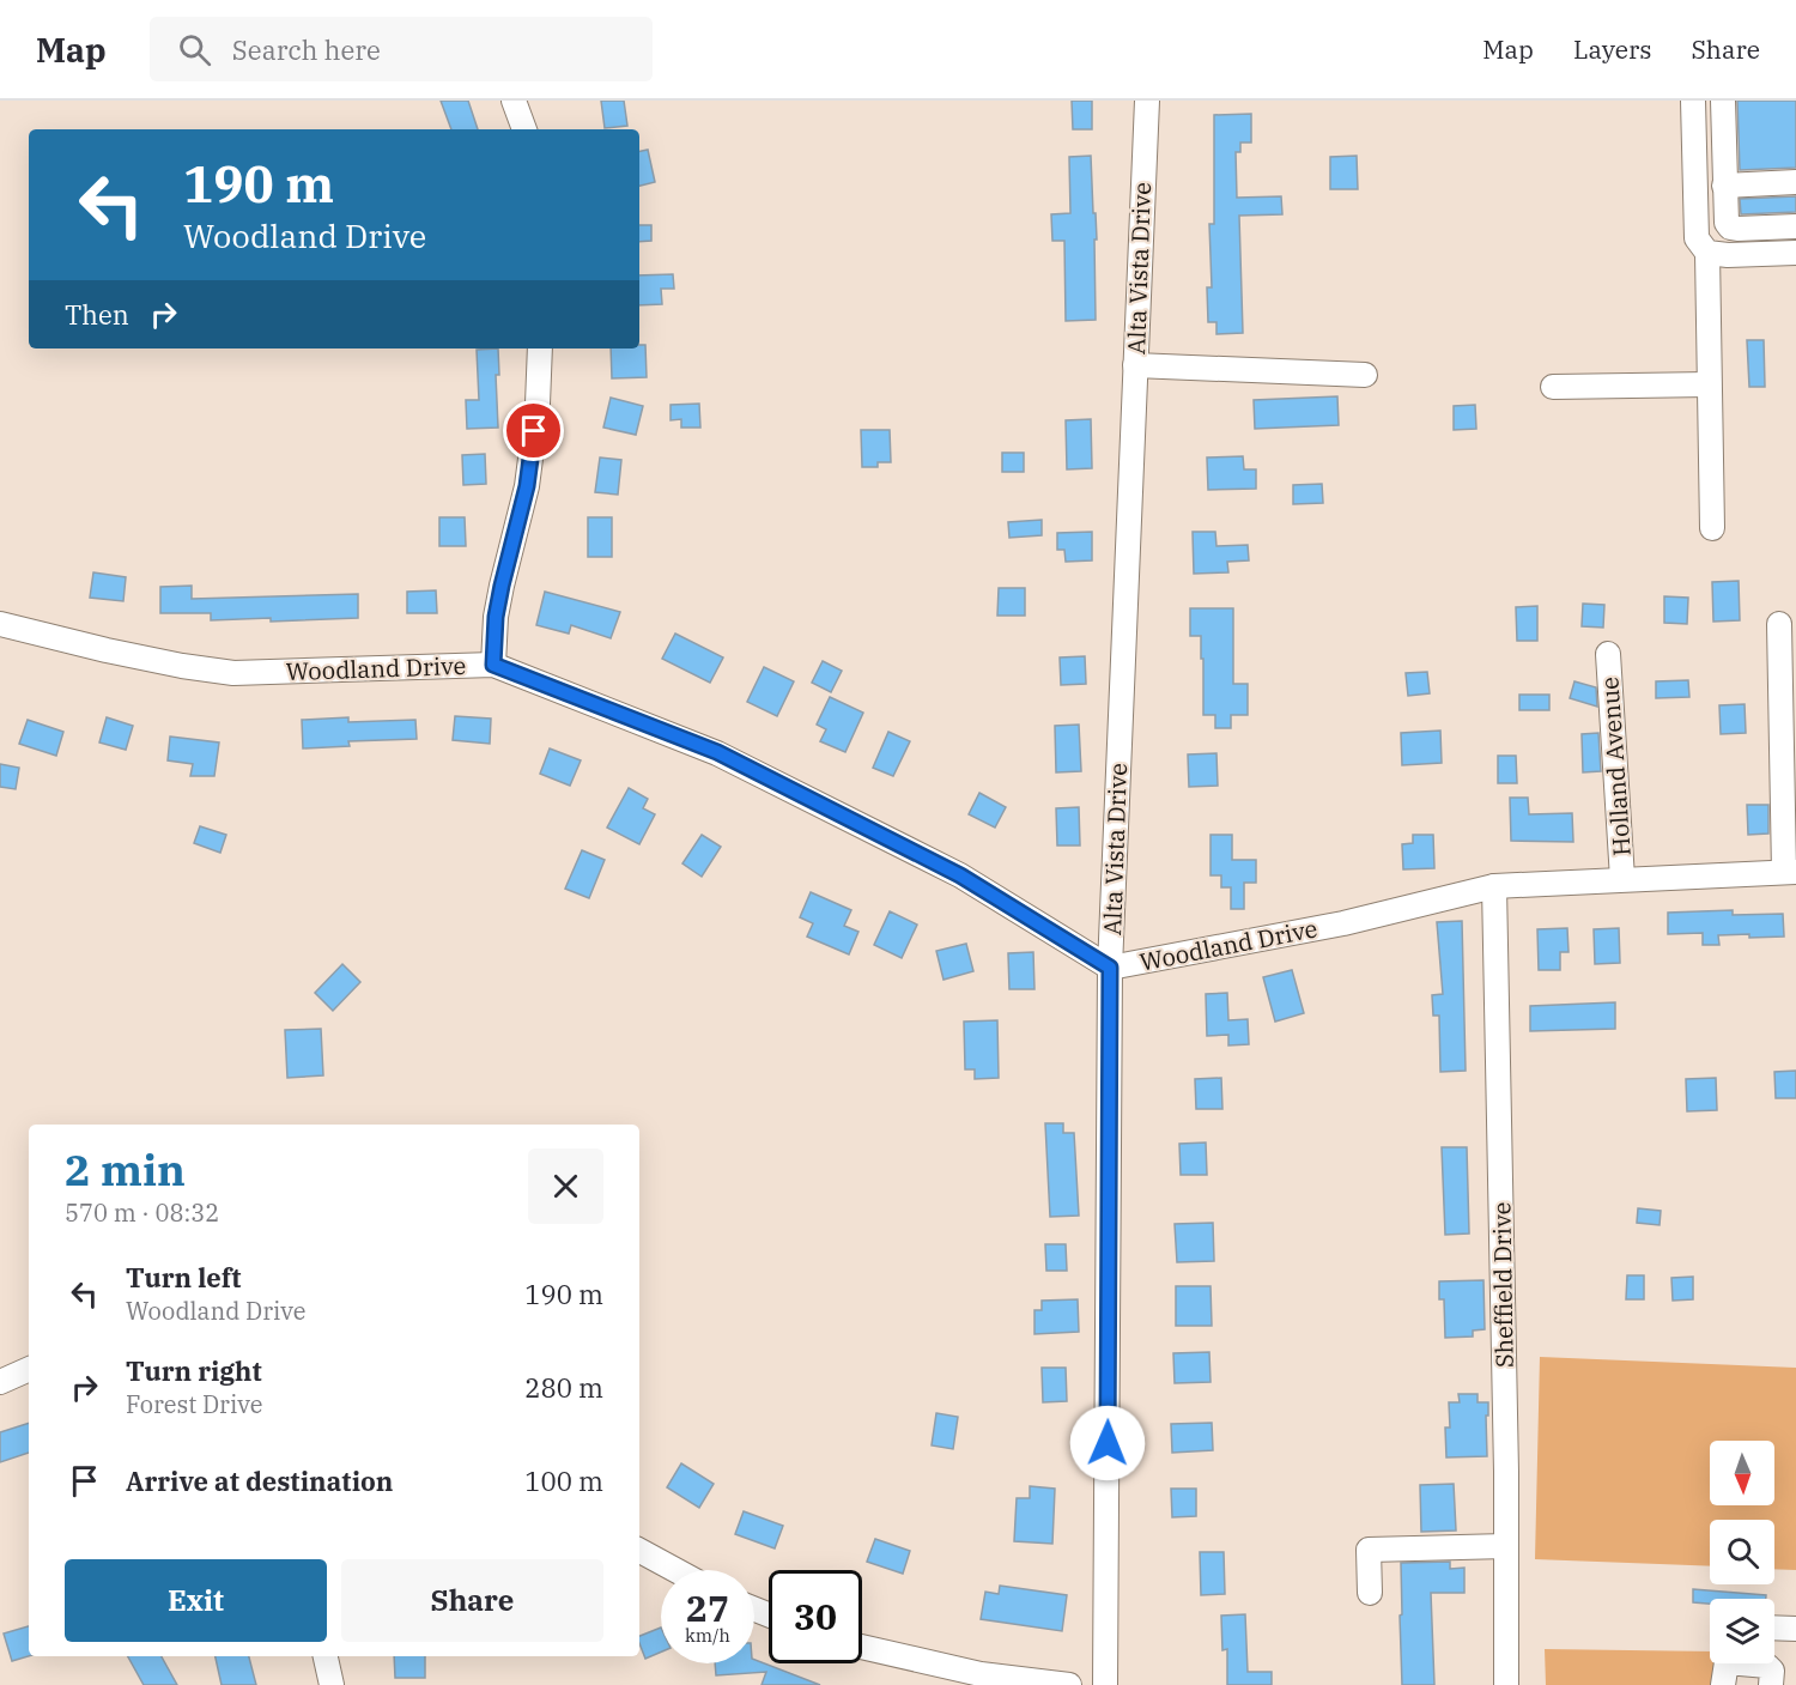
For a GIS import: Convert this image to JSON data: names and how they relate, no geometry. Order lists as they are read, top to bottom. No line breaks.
{"streets":{"street":["Alta Vista Drive","Woodland Drive","Holland Avenue","Sheffield Drive"]},"crossings":[["Alta Vista Drive","Woodland Drive"],["Woodland Drive","Holland Avenue"],["Woodland Drive","Sheffield Drive"]],"north":"bottom","page":{"header":"Map","search":"Search here","nav":["Map","Layers","Share"],"turn":["190 m","Woodland Drive"],"then":"Then","heading":["2 min","570 m · 08:32"],"list":[{"name":"Turn left","note":"Woodland Drive","value":"190 m"},{"name":"Turn right","note":"Forest Drive","value":"280 m"},{"name":"Arrive at destination","value":"100 m"}],"buttons":["Exit","Share"],"speed":"27 km/h","limit":"30"}}
